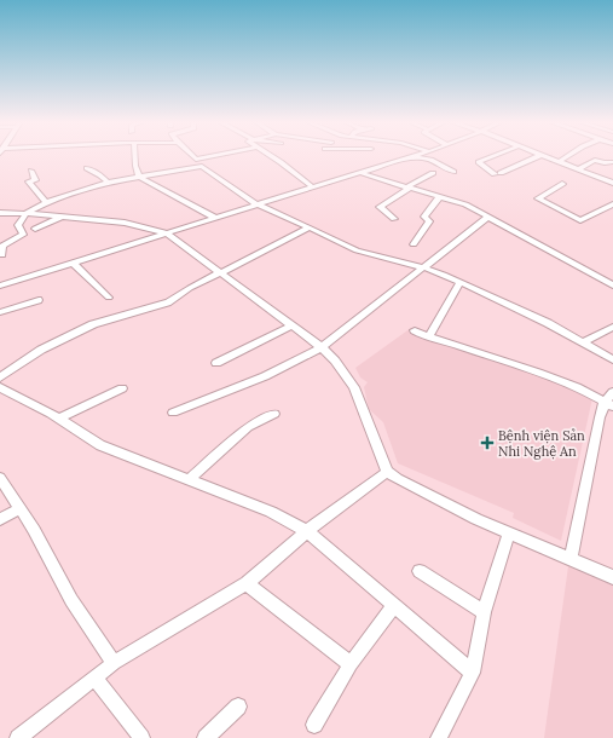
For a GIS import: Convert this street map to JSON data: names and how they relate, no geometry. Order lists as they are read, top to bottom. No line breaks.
{"places":{"health":["Bệnh viện Sản Nhi Nghệ An"]}}
